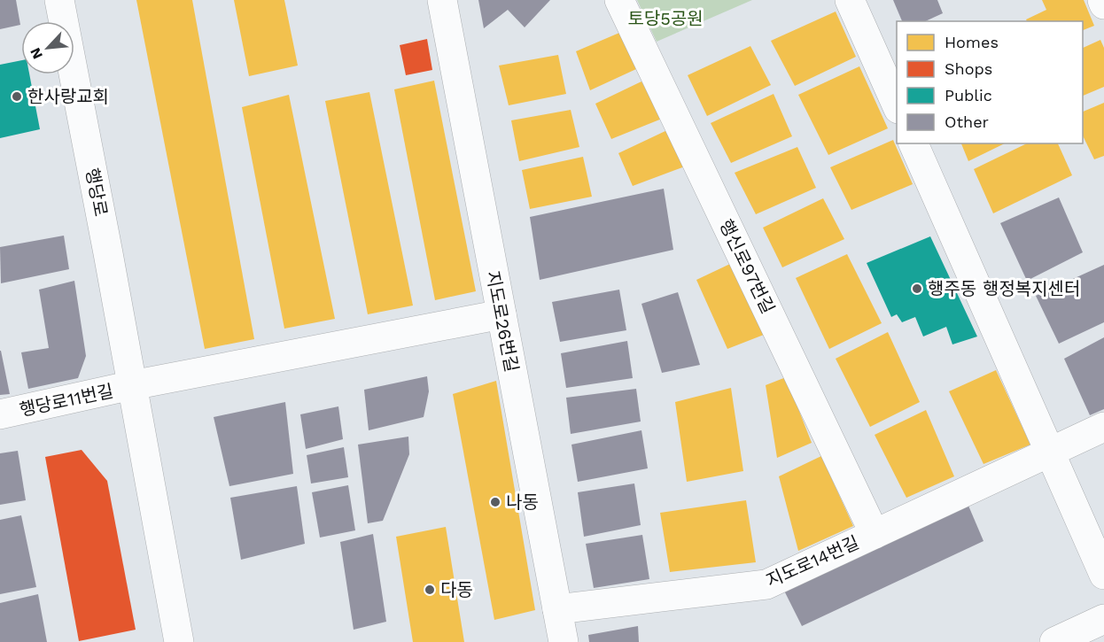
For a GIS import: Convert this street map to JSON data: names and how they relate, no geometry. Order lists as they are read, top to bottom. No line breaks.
{"streets":{"street":["행당로","행신로97번길","지도로26번길","행당로11번길","지도로14번길"]},"crossings":[["행당로","행당로11번길"],["행신로97번길","지도로14번길"],["지도로26번길","지도로14번길"]],"parks":["토당5공원"],"places":["한사랑교회","행주동 행정복지센터","나동","다동"],"legend":["Homes","Shops","Public","Other"],"north":"bottom left"}
